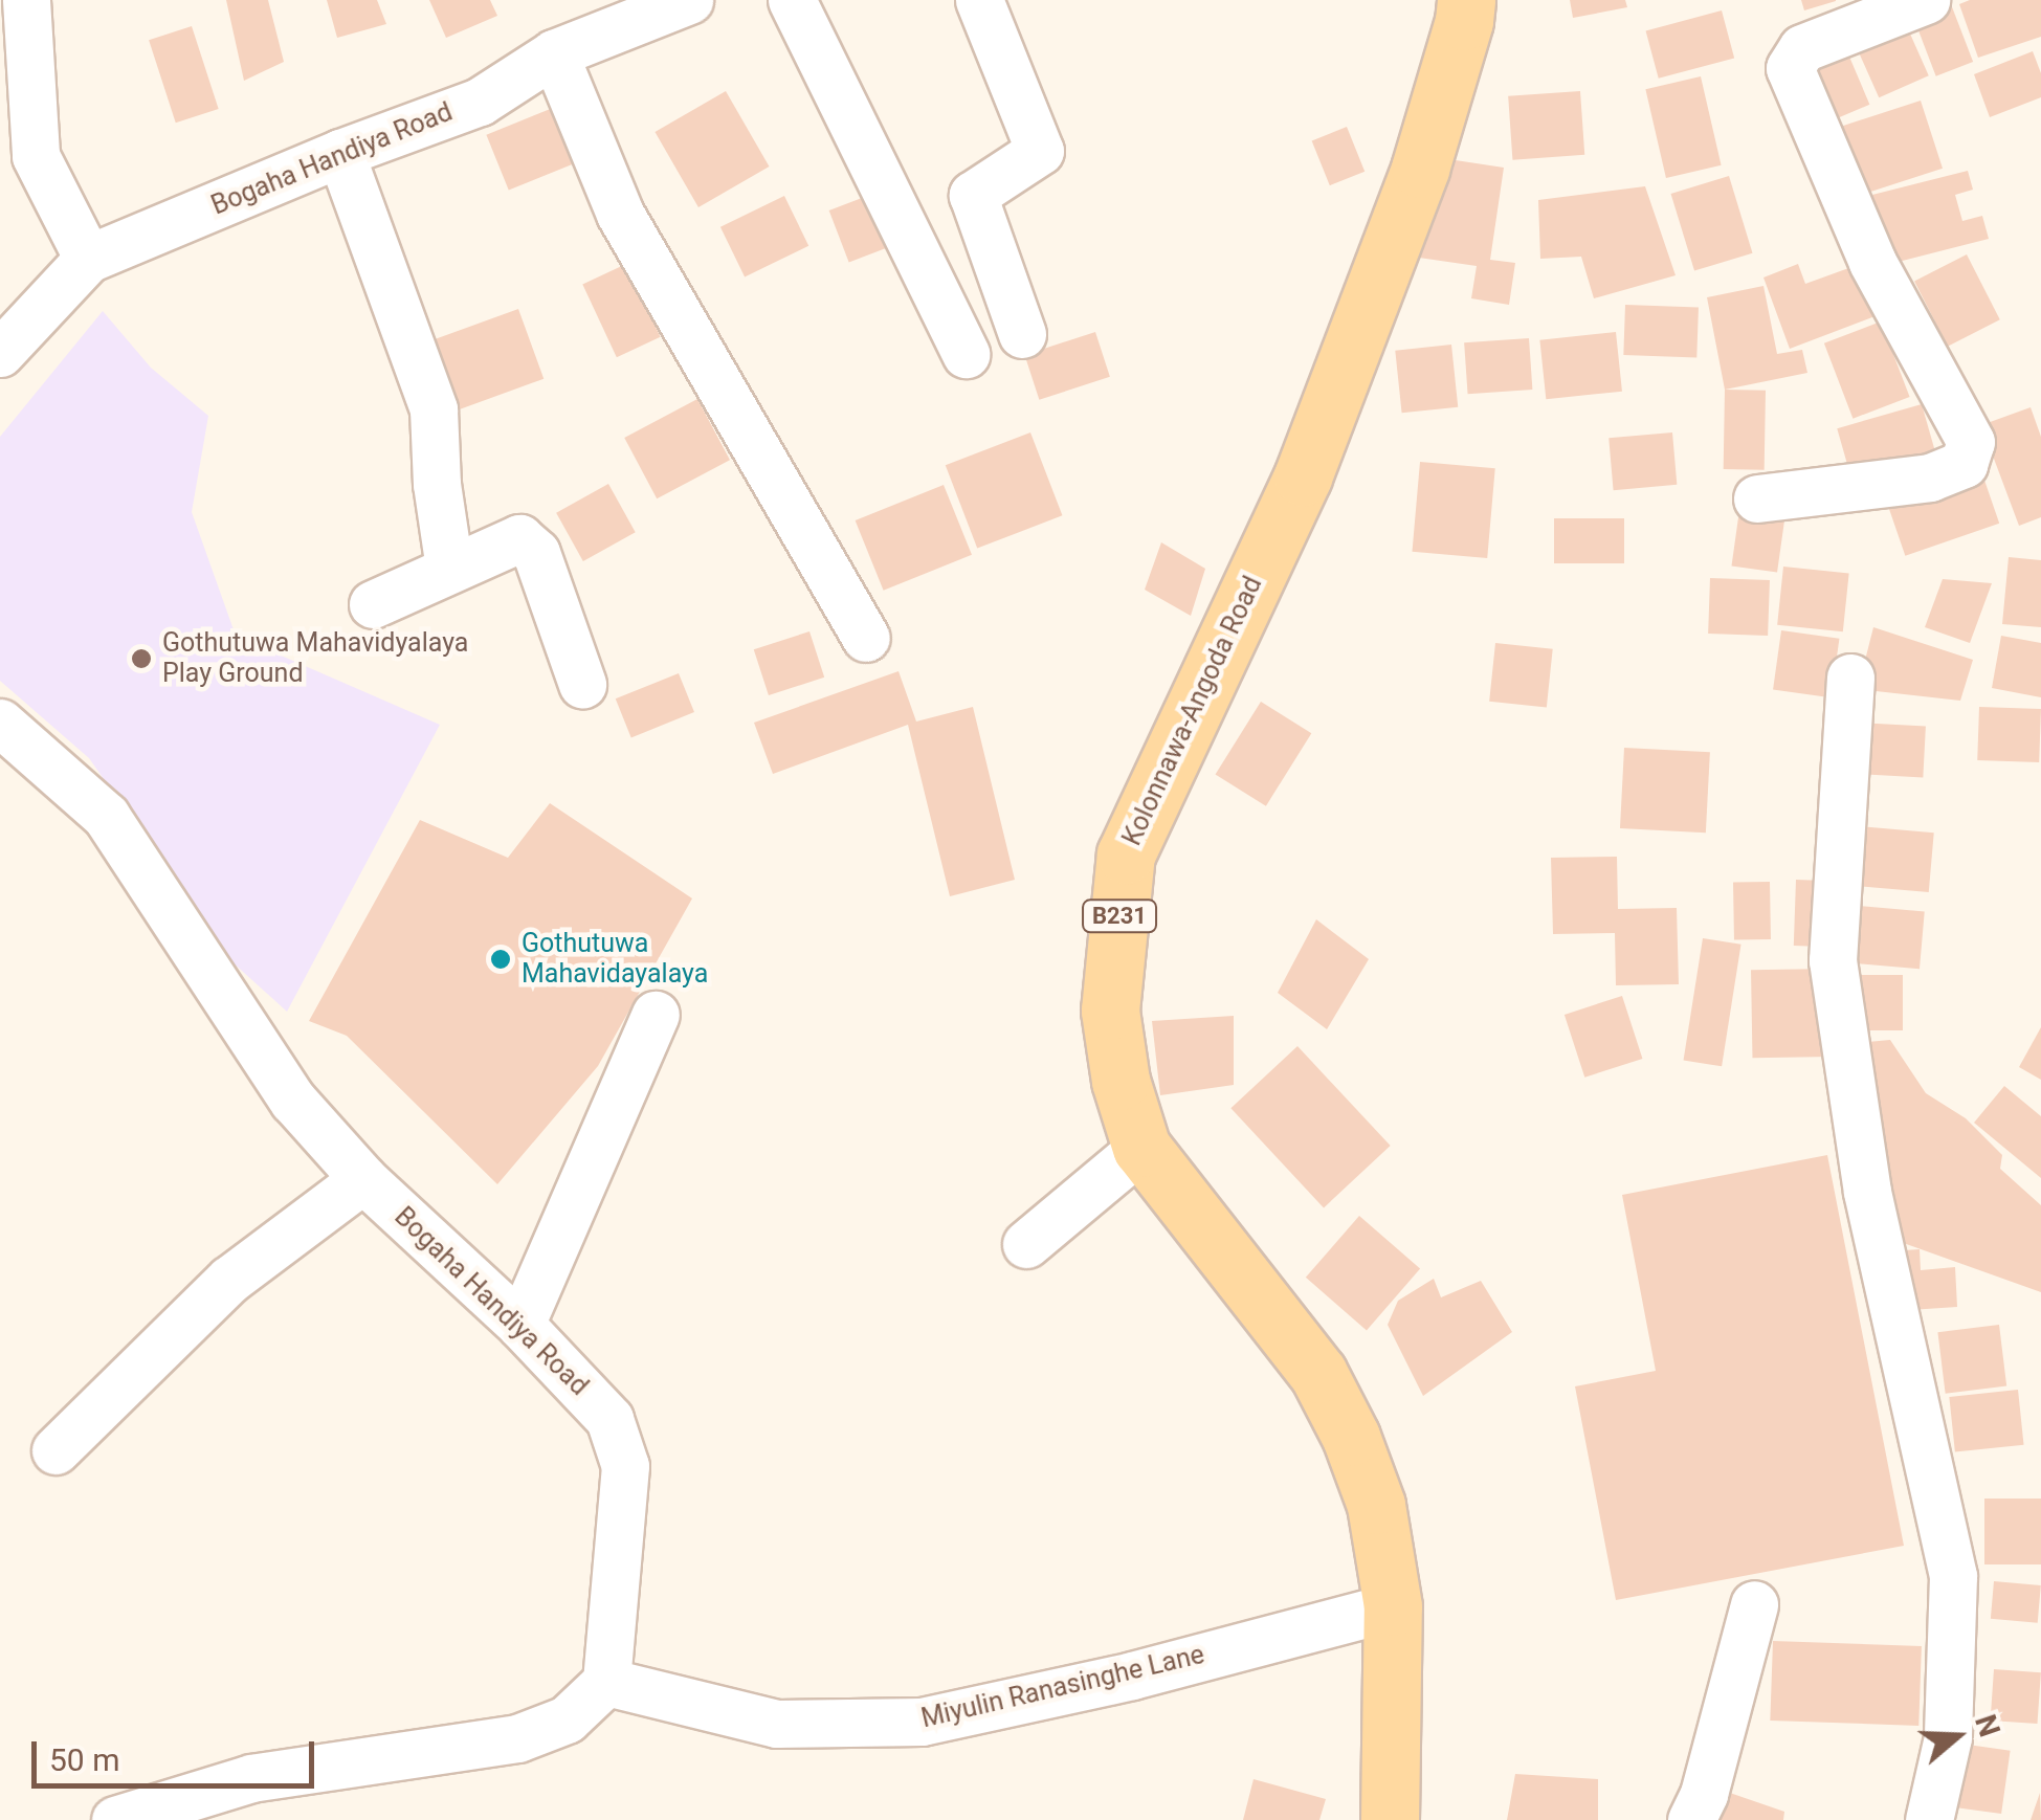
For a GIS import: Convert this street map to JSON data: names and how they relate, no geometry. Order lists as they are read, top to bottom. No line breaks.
{"streets":{"main road":["Kolonnawa-Angoda Road","B231"],"street":["Bogaha Handiya Road","Miyulin Ranasinghe Lane"]},"crossings":[["Bogaha Handiya Road","Miyulin Ranasinghe Lane"],["Kolonnawa-Angoda Road","Miyulin Ranasinghe Lane"]],"places":["Gothutuwa Mahavidyalaya Play Ground","Gothutuwa Mahavidayalaya"],"scale_bar":"50 m","north":"right"}
